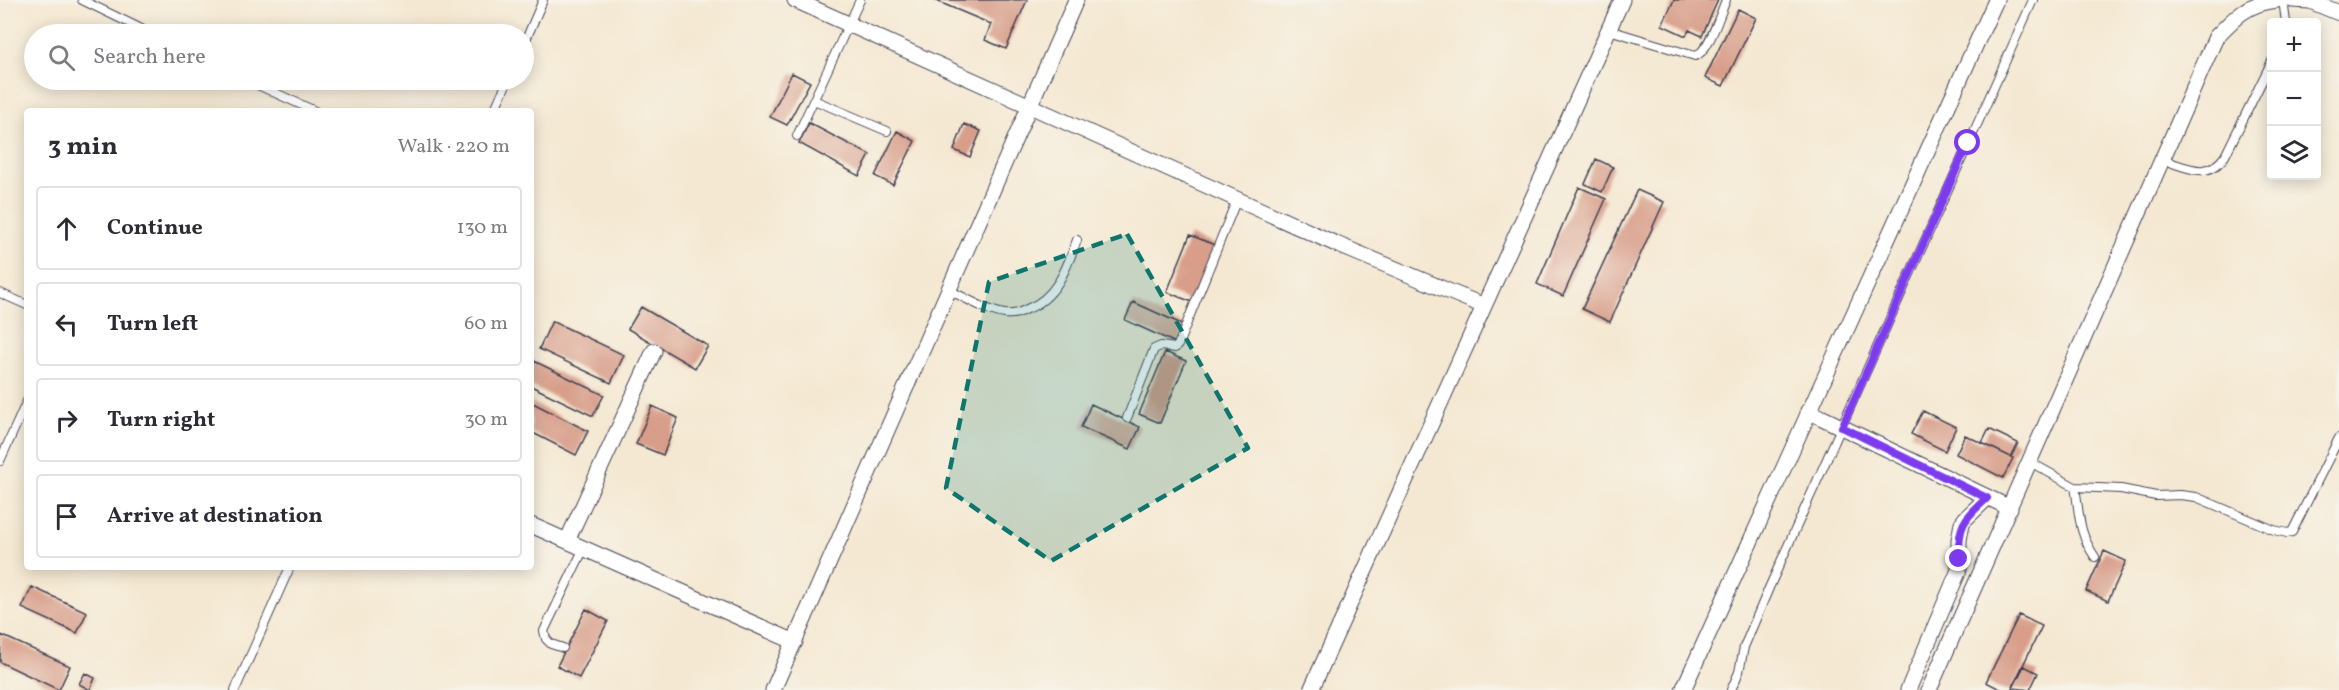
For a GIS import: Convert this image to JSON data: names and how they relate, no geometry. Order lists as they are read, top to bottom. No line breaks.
{"page":{"map_buttons":["+","−"],"search":"Search here","heading":["3 min","Walk · 220 m"],"list":[["Continue","130 m"],["Turn left","60 m"],["Turn right","30 m"],"Arrive at destination"]}}
